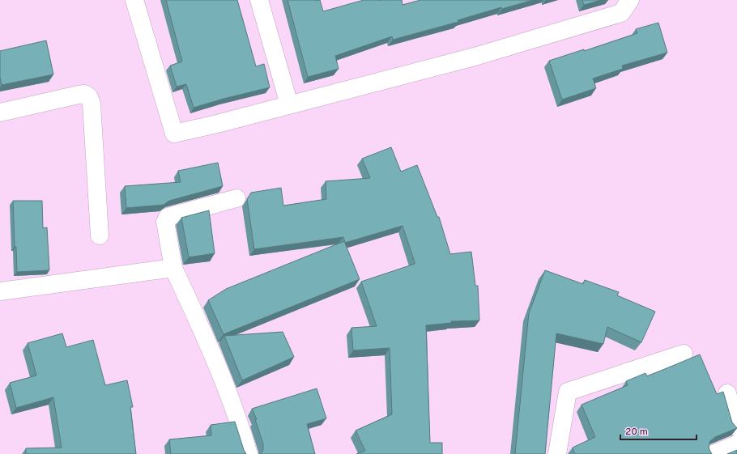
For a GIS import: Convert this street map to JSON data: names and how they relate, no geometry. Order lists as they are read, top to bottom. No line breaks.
{"scale_bar":"20 m"}
